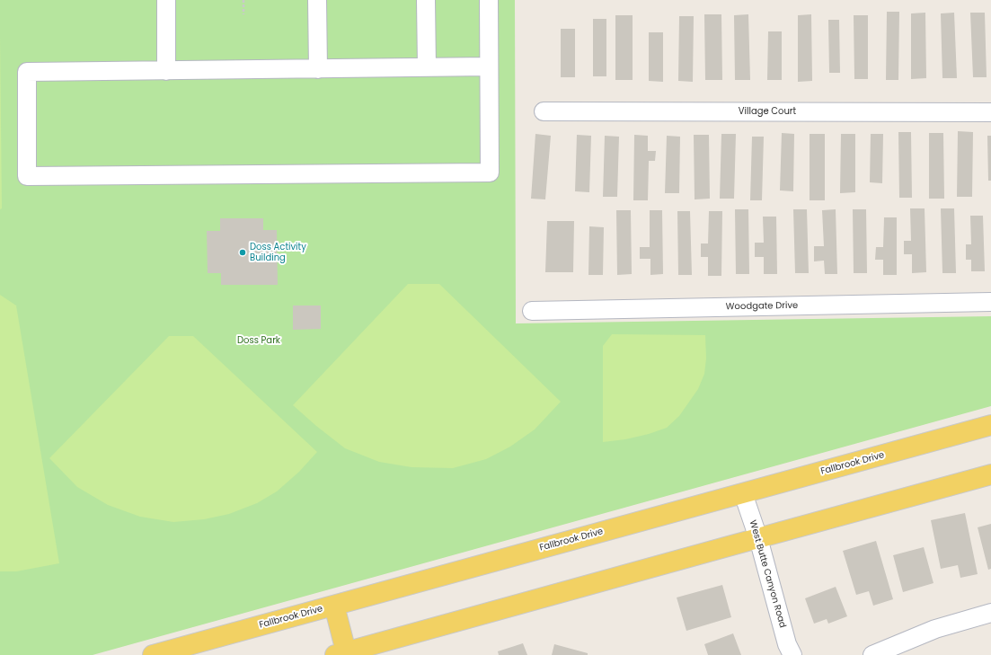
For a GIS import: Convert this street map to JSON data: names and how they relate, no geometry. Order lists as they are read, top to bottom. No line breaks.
{"streets":{"main road":["Fallbrook Drive"],"street":["Village Court","Woodgate Drive","West Butte Canyon Road"]},"crossings":[["Fallbrook Drive","West Butte Canyon Road"]],"parks":["Doss Park"],"places":["Doss Activity Building"]}
